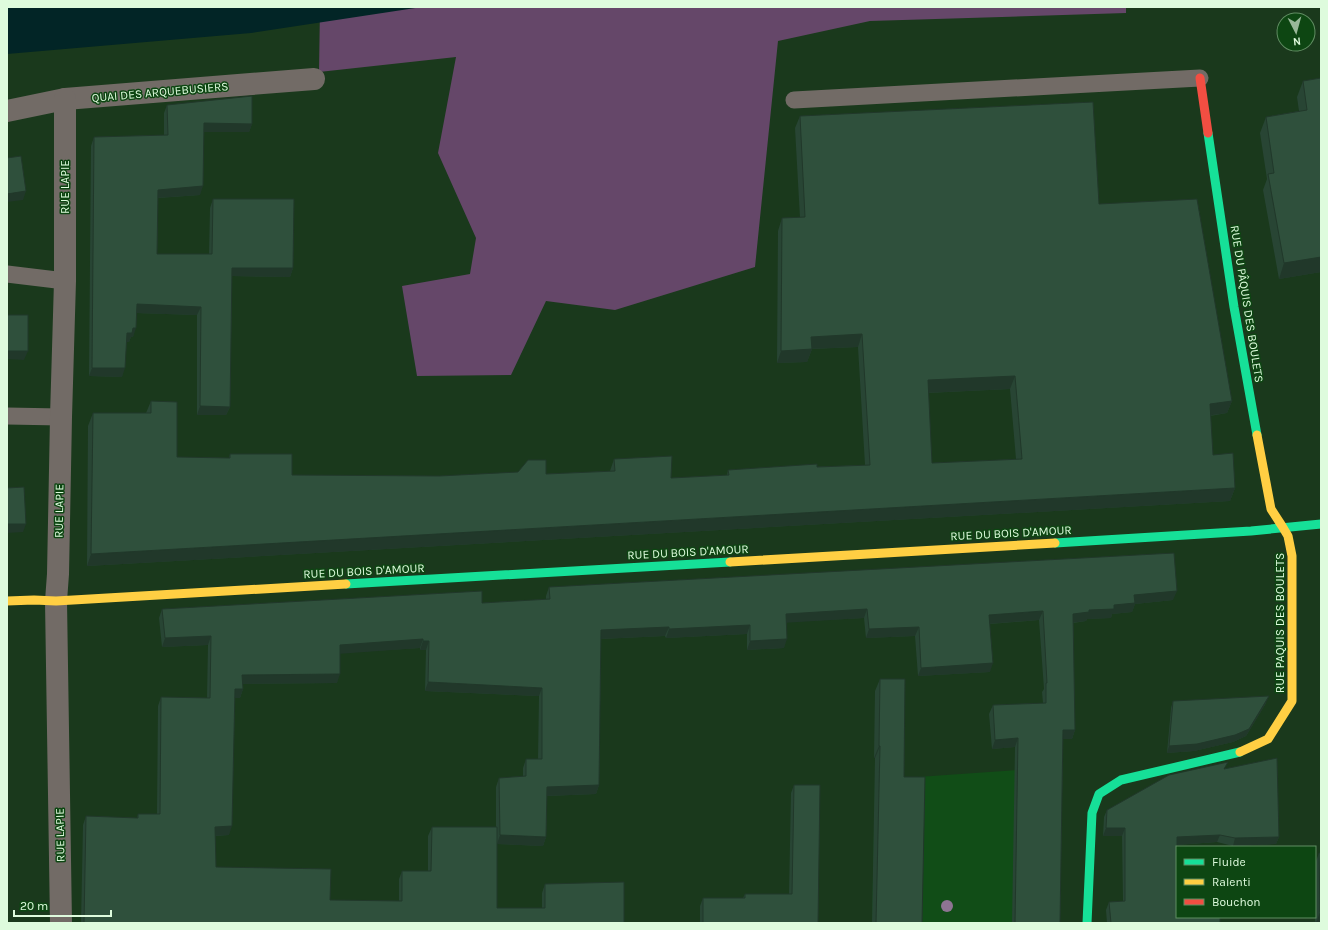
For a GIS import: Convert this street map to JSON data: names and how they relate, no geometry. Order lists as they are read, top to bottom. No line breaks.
{"streets":{"street":["QUAI DES ARQUEBUSIERS","RUE LAPIE","RUE DU PÂQUIS DES BOULETS","RUE DU BOIS D'AMOUR","RUE PAQUIS DES BOULETS"]},"crossings":[["QUAI DES ARQUEBUSIERS","RUE LAPIE"],["RUE LAPIE","RUE DU BOIS D'AMOUR"],["RUE DU PÂQUIS DES BOULETS","RUE DU BOIS D'AMOUR"],["RUE DU PÂQUIS DES BOULETS","RUE PAQUIS DES BOULETS"],["RUE DU BOIS D'AMOUR","RUE PAQUIS DES BOULETS"]],"legend":["Fluide","Ralenti","Bouchon"],"scale_bar":"20 m","north":"bottom"}
